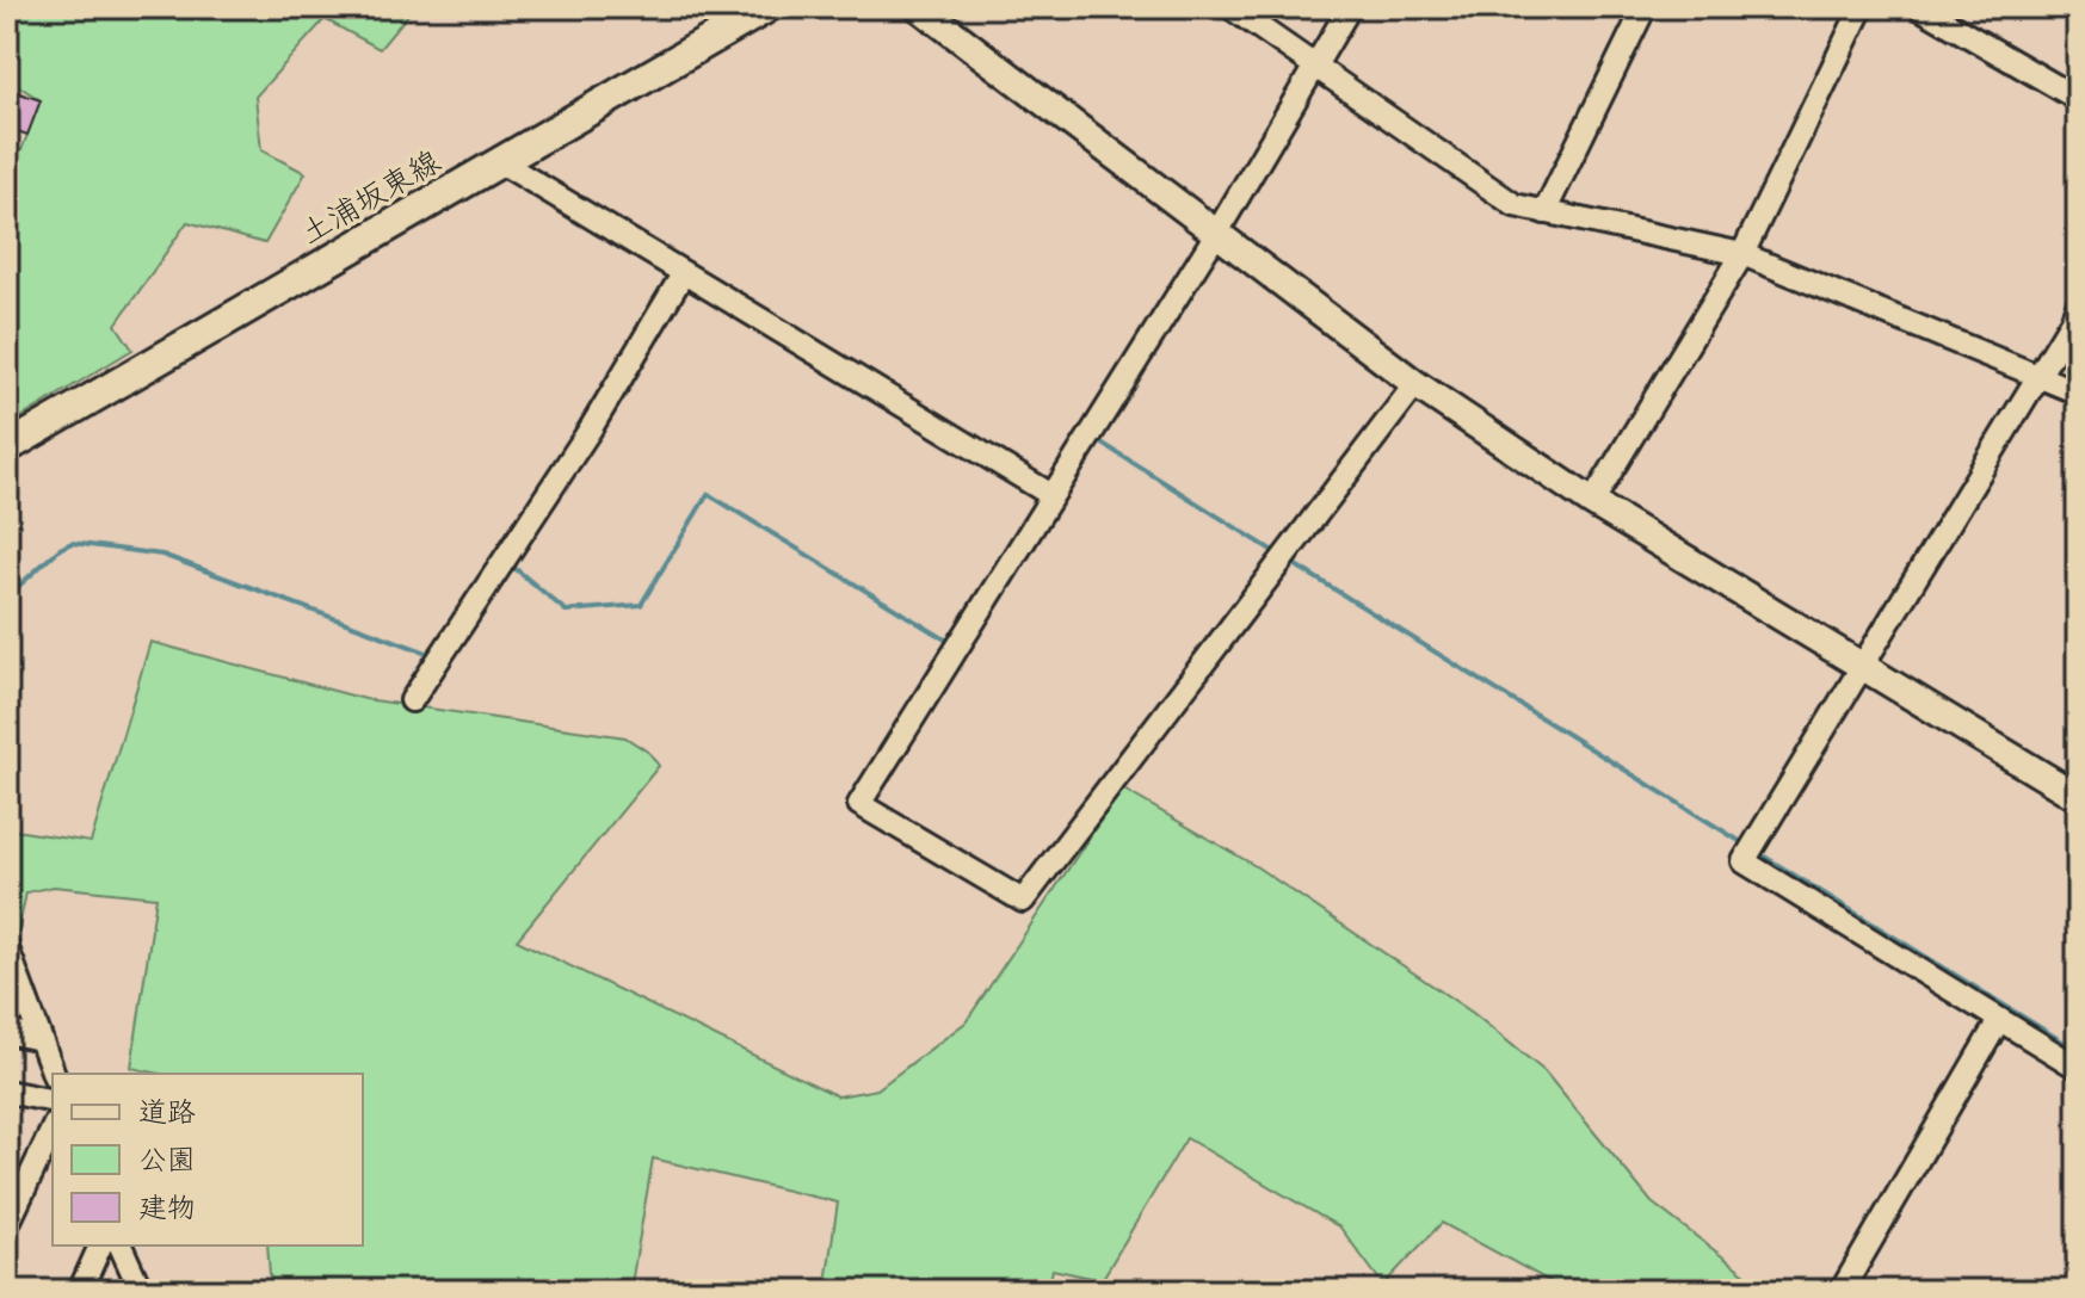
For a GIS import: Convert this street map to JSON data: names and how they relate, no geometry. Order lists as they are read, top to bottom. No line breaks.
{"streets":{"main road":["土浦坂東線"]},"legend":["道路","公園","建物"]}
